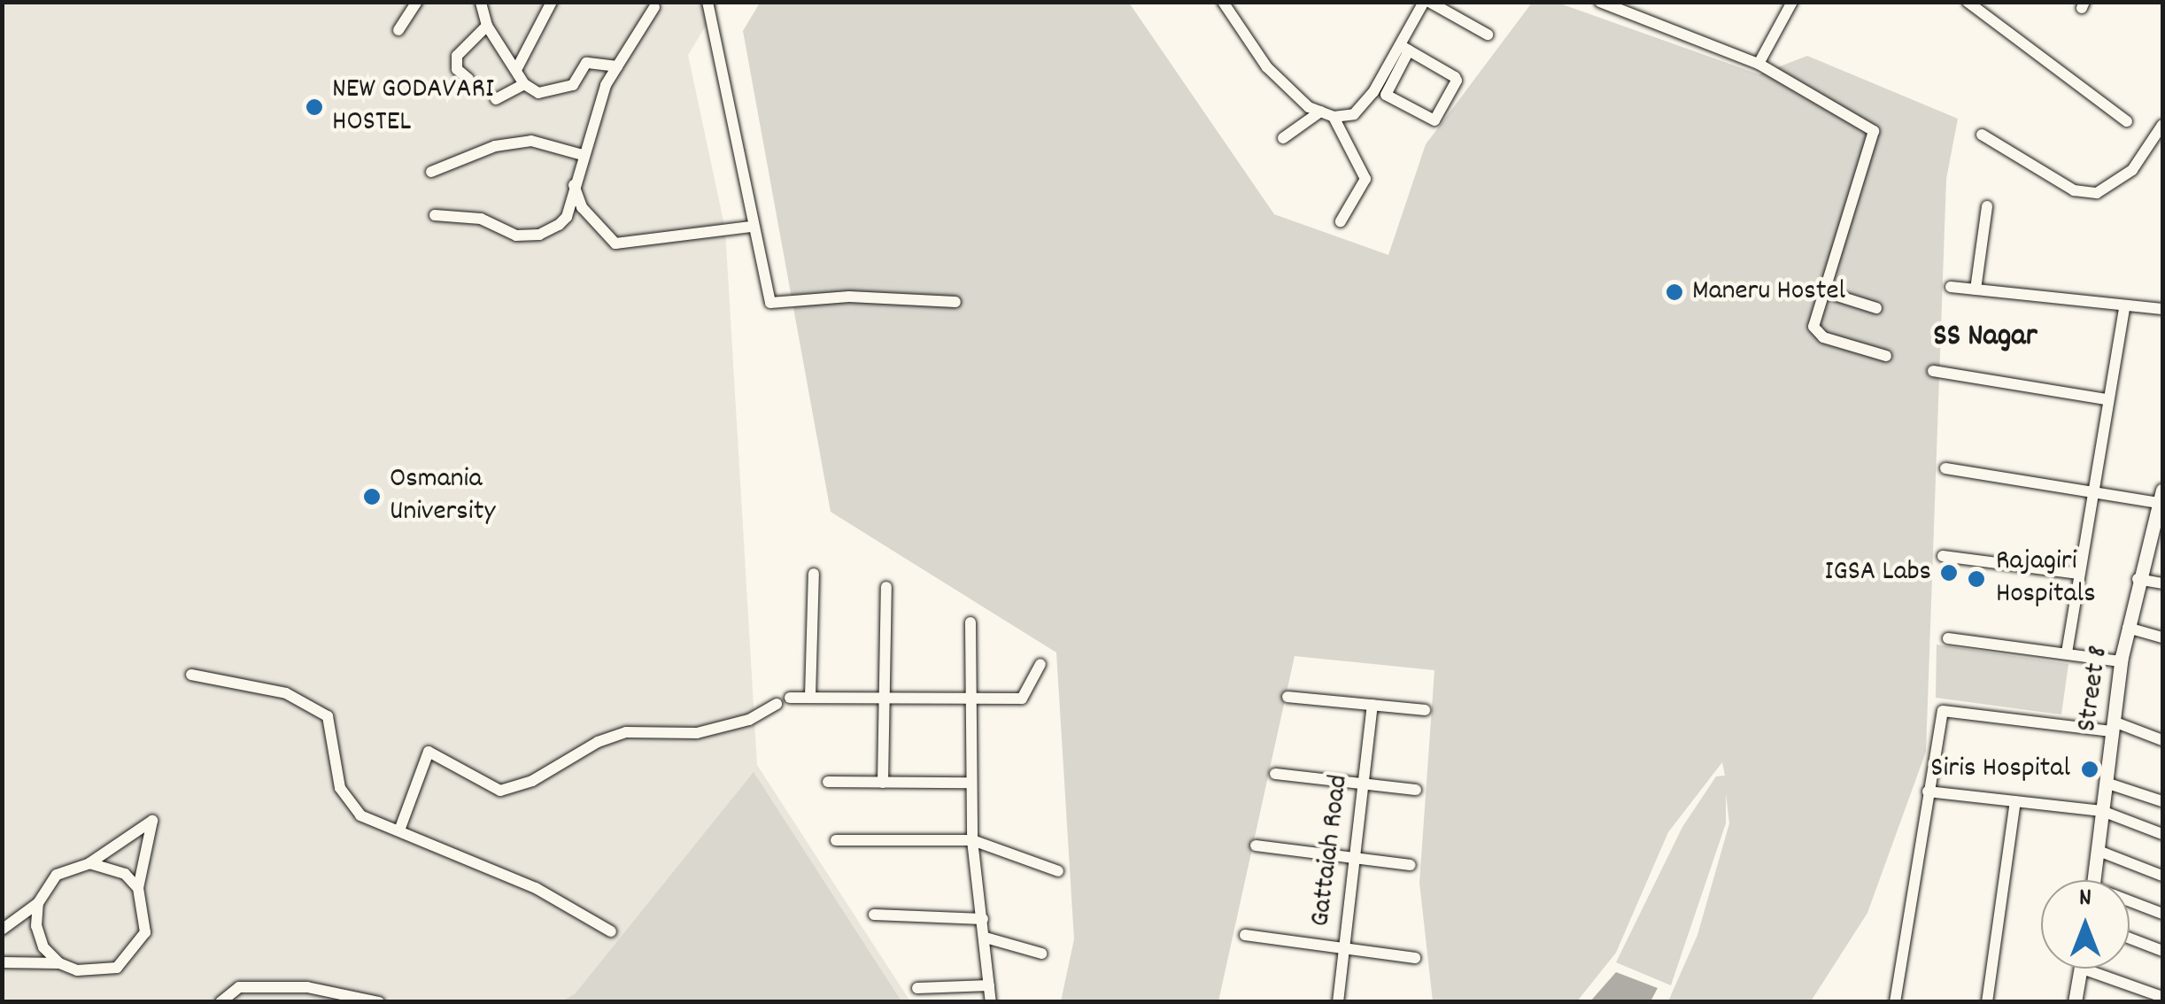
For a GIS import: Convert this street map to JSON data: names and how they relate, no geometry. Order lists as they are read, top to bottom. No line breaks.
{"streets":{"street":["Street 8","Gattaiah Road"]},"districts":["SS Nagar"],"places":["NEW GODAVARI HOSTEL","Maneru Hostel","Osmania University","IGSA Labs","Rajagiri Hospitals","Siris Hospital"],"north":"top"}
